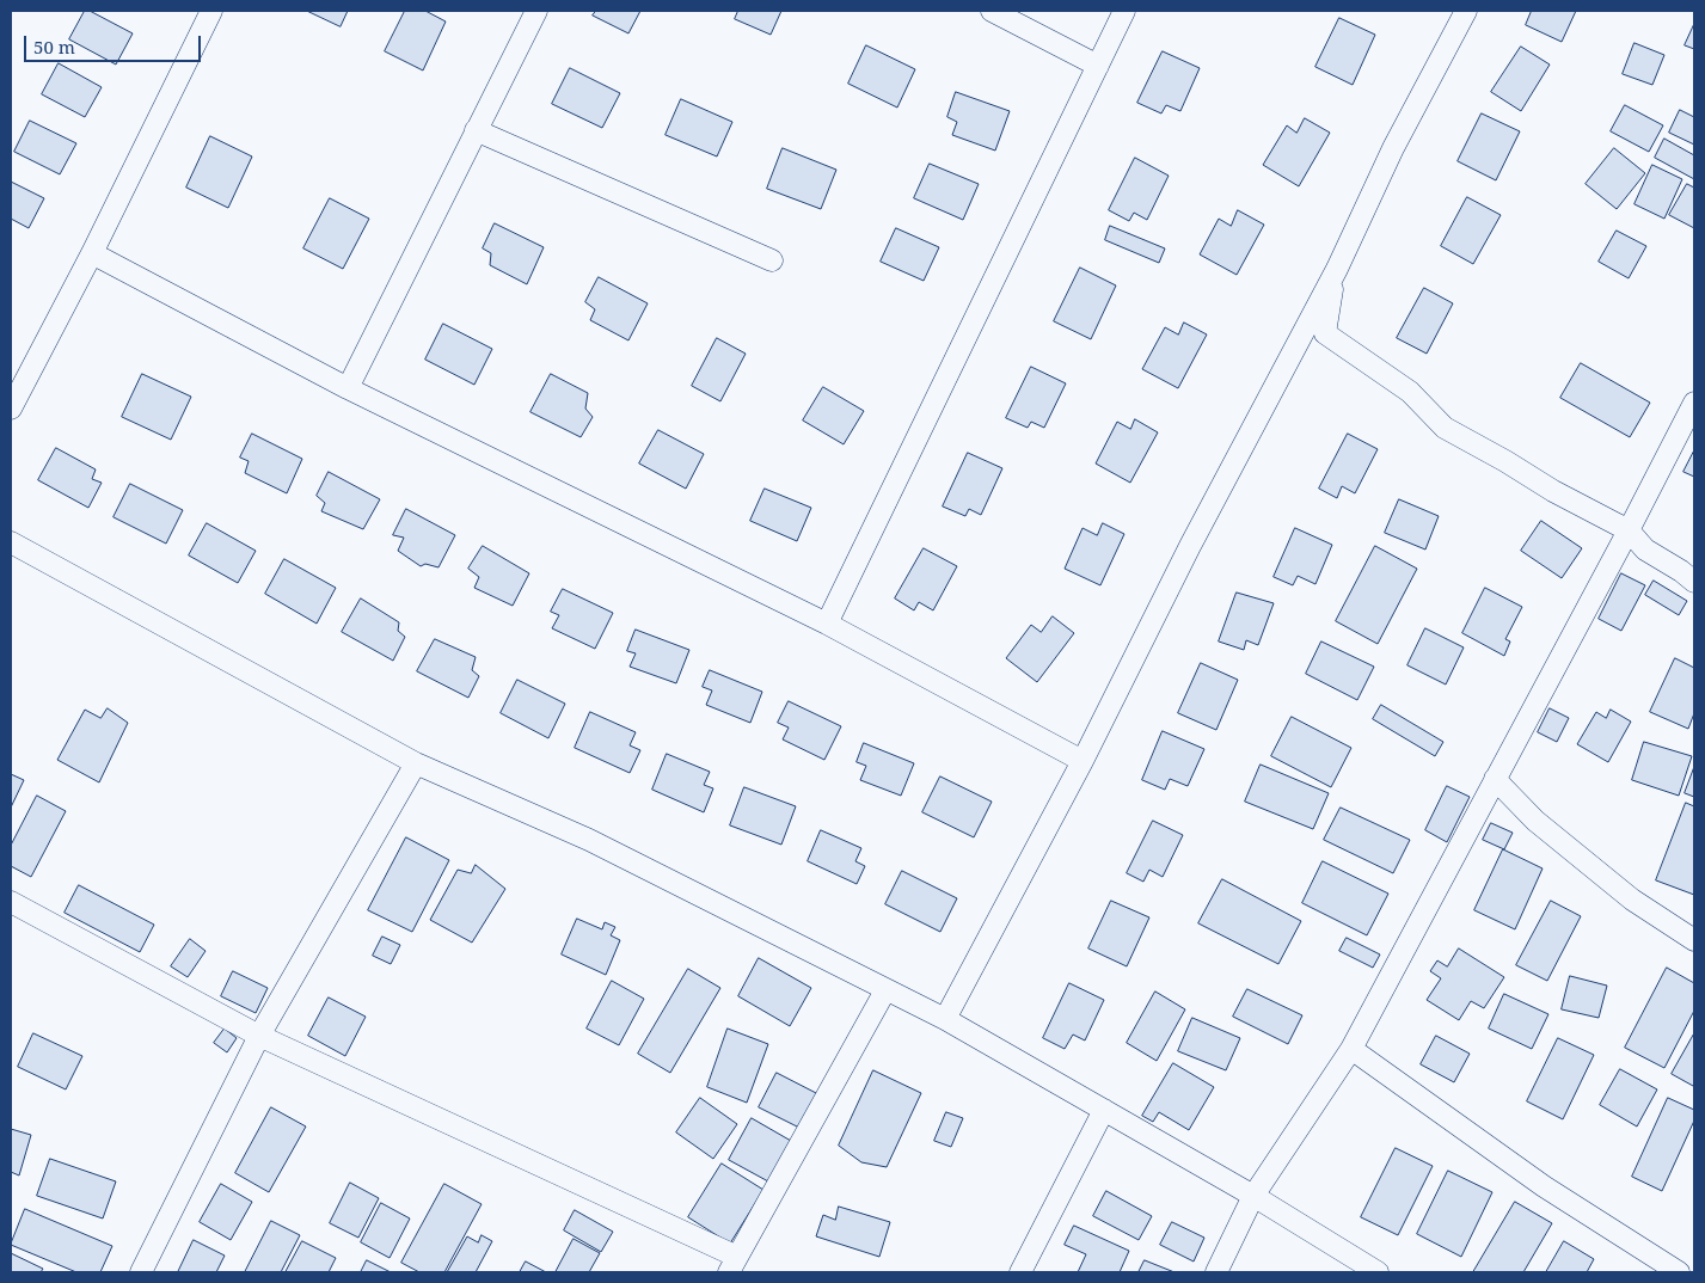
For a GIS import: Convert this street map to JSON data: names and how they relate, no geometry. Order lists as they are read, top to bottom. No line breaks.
{"scale_bar":"50 m"}
